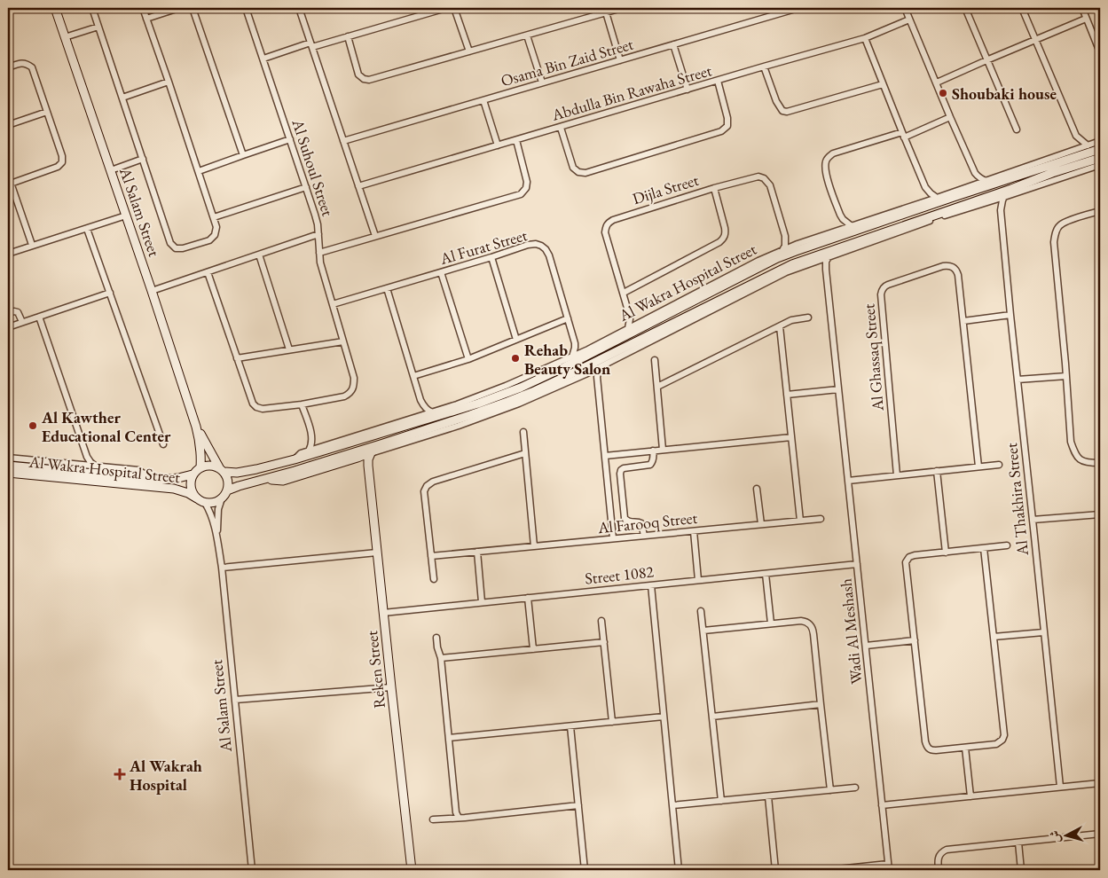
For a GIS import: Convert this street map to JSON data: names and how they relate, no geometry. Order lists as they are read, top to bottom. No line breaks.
{"streets":{"street":["Osama Bin Zaid Street","Abdulla Bin Rawaha Street","Al Suhoul Street","Dijla Street","Al Salam Street","Al Furat Street","Al Wakra Hospital Street","Al Ghassaq Street","Al Thakhira Street","Al Farooq Street","Street 1082","Wadi Al Meshash","Reken Street"]},"crossings":[["Al Suhoul Street","Al Furat Street"],["Dijla Street","Al Wakra Hospital Street"],["Al Salam Street","Al Wakra Hospital Street"],["Al Furat Street","Al Wakra Hospital Street"],["Al Wakra Hospital Street","Al Thakhira Street"],["Al Wakra Hospital Street","Wadi Al Meshash"],["Al Wakra Hospital Street","Reken Street"],["Street 1082","Wadi Al Meshash"],["Street 1082","Reken Street"]],"places":{"other":["Shoubaki house","Rehab Beauty Salon","Al Kawther Educational Center"],"health":["Al Wakrah Hospital"]},"north":"left"}
